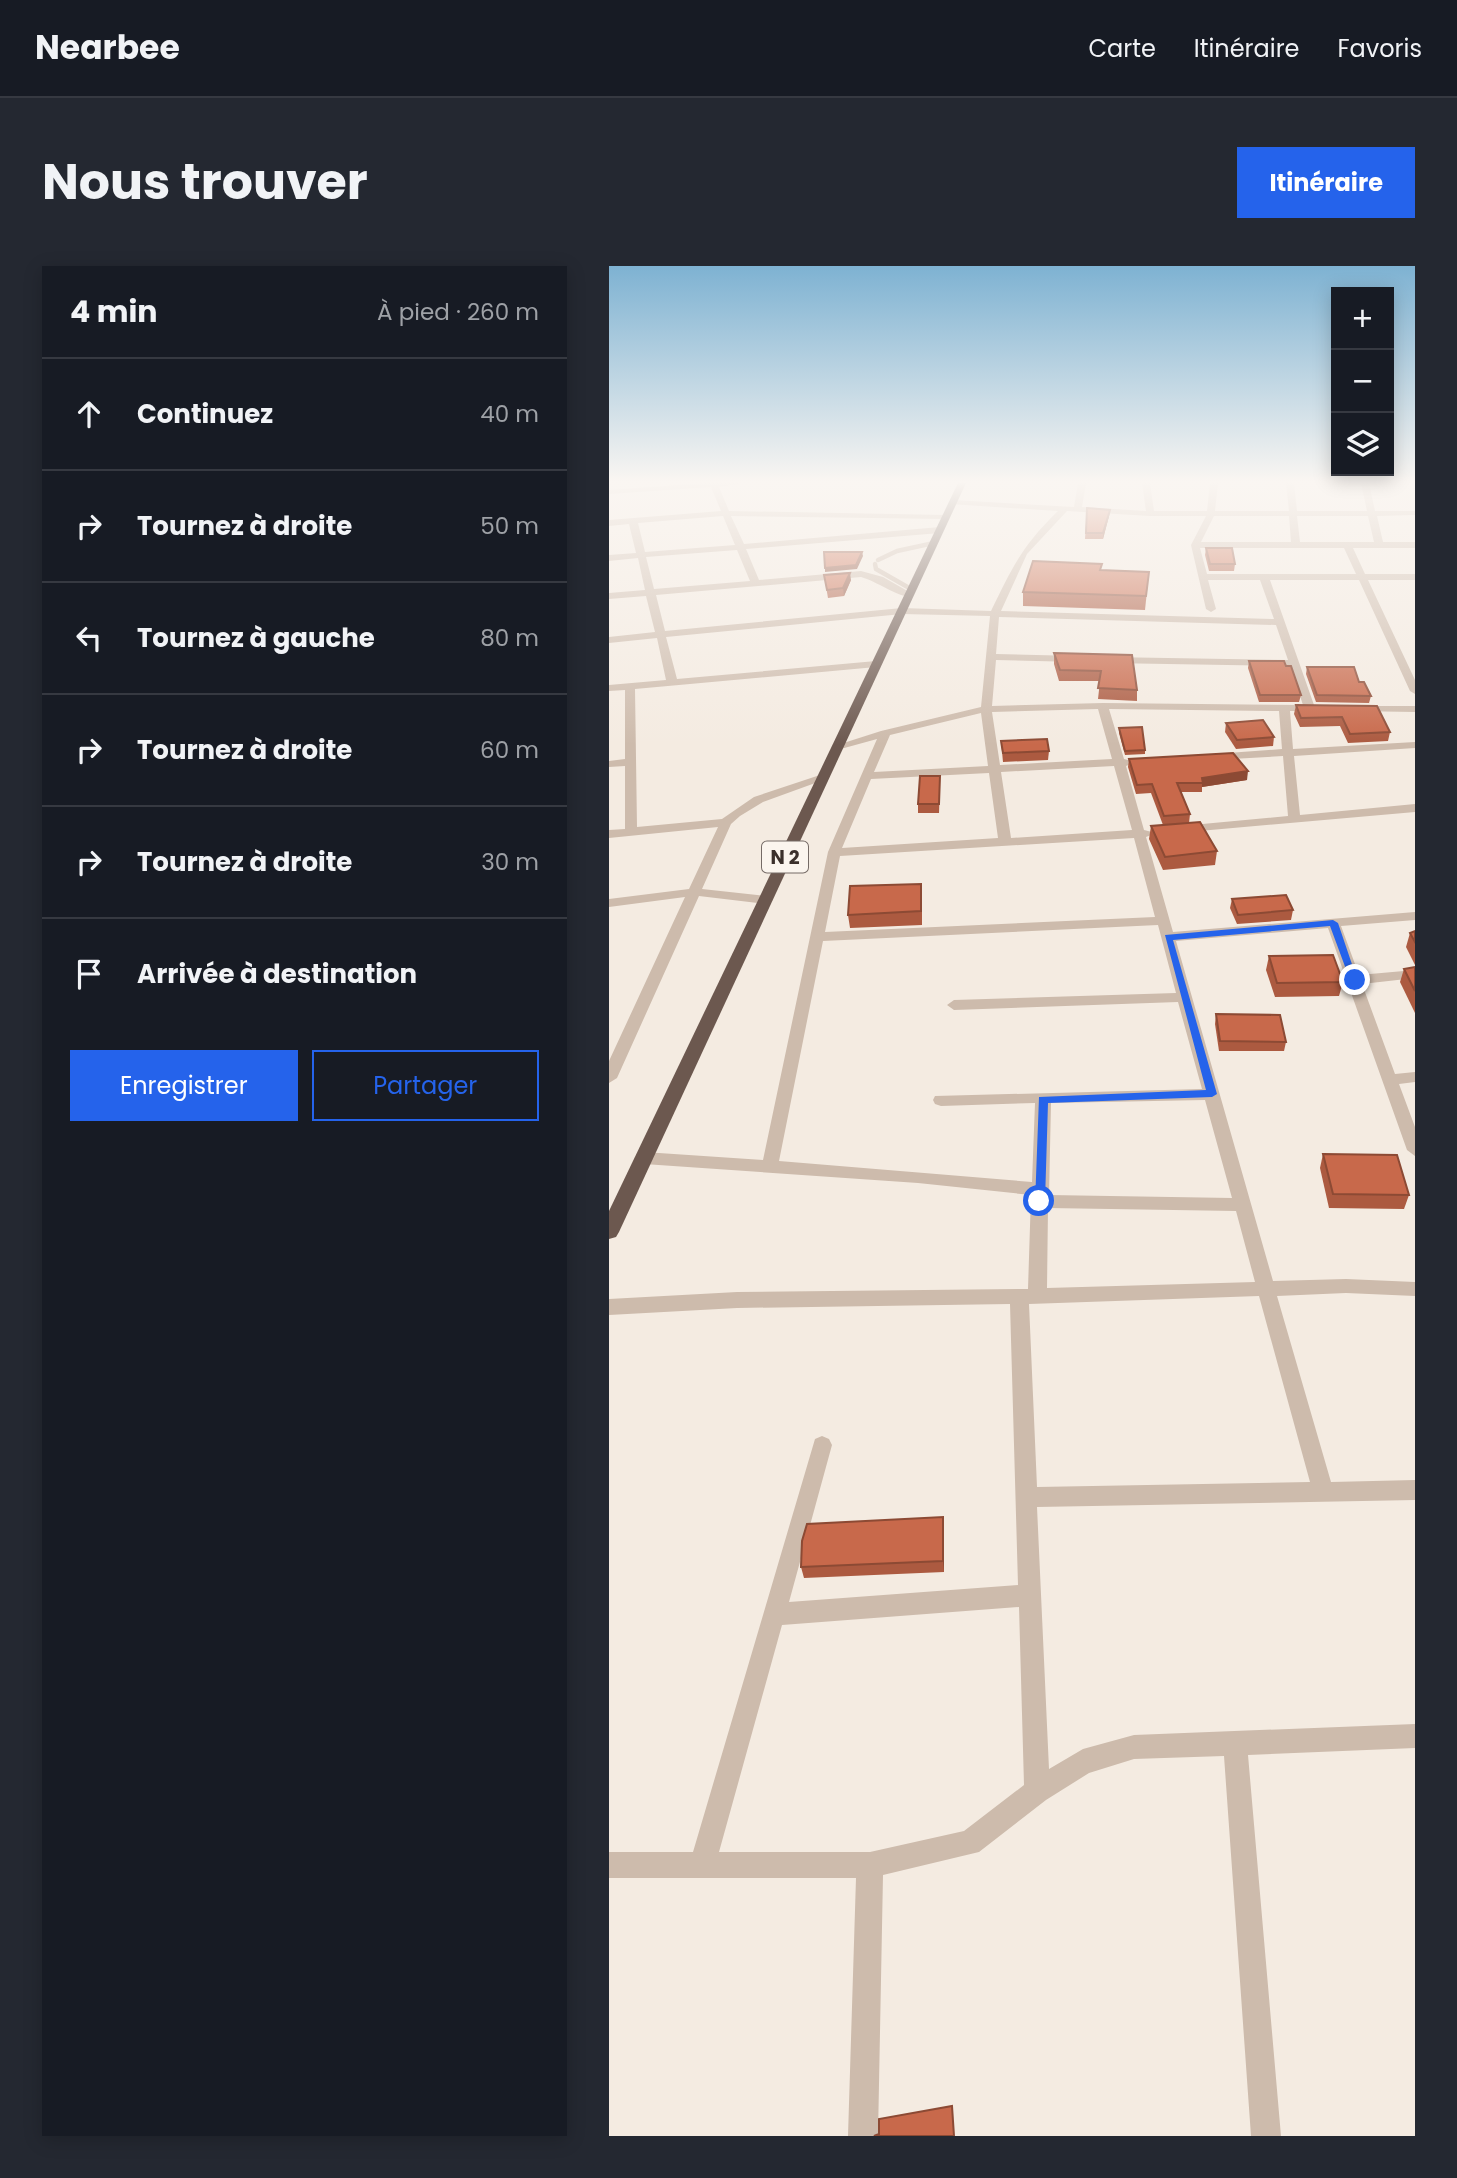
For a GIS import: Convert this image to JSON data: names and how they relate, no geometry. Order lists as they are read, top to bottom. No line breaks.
{"streets":{"highway":["N 2"]},"page":{"header":"Nearbee","nav":["Carte","Itinéraire","Favoris"],"title":"Nous trouver","buttons":["Itinéraire",["Enregistrer","Partager"]],"heading":["4 min","À pied · 260 m"],"map_buttons":["+","−"],"list":[["Continuez","40 m"],["Tournez à droite","50 m"],["Tournez à gauche","80 m"],["Tournez à droite","60 m"],["Tournez à droite","30 m"],"Arrivée à destination"]}}
